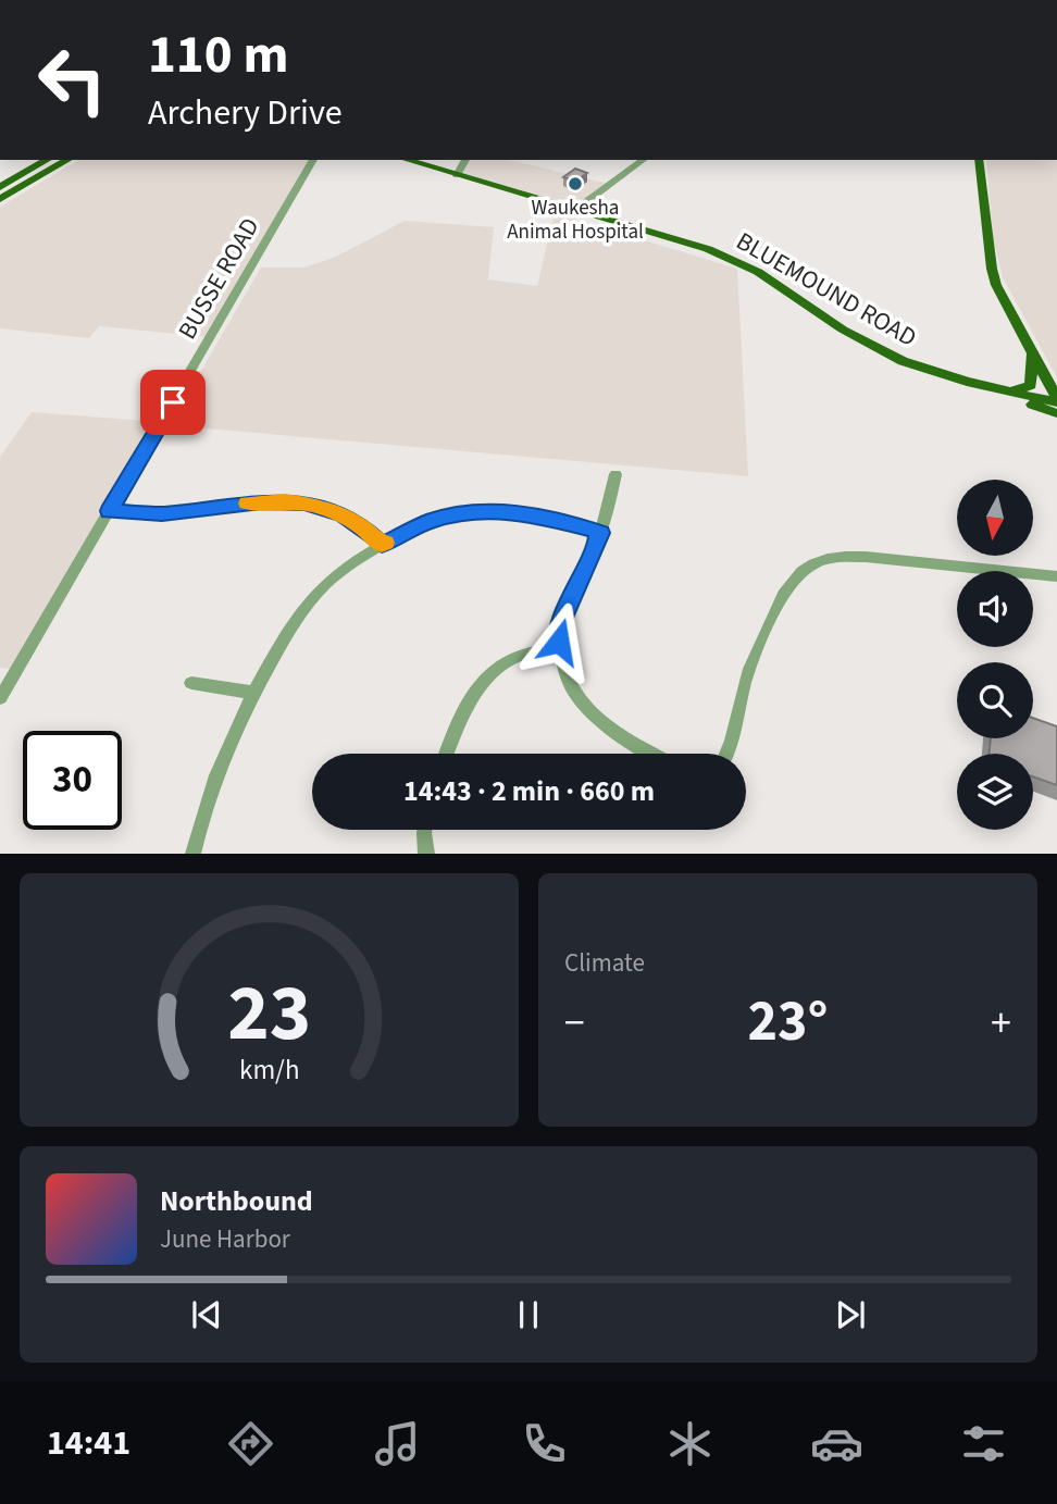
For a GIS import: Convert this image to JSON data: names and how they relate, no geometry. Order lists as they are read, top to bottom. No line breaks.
{"streets":{"main road":["BLUEMOUND ROAD"],"street":["BUSSE ROAD"]},"places":["Waukesha Animal Hospital"],"north":"bottom","page":{"turn":["110 m","Archery Drive"],"limit":"30","trip":"14:43 · 2 min · 660 m","tile":"Climate","heat":["−","23°","+"],"song":["Northbound","June Harbor"],"tabs":"14:41","gauge":["23","km/h"]}}
